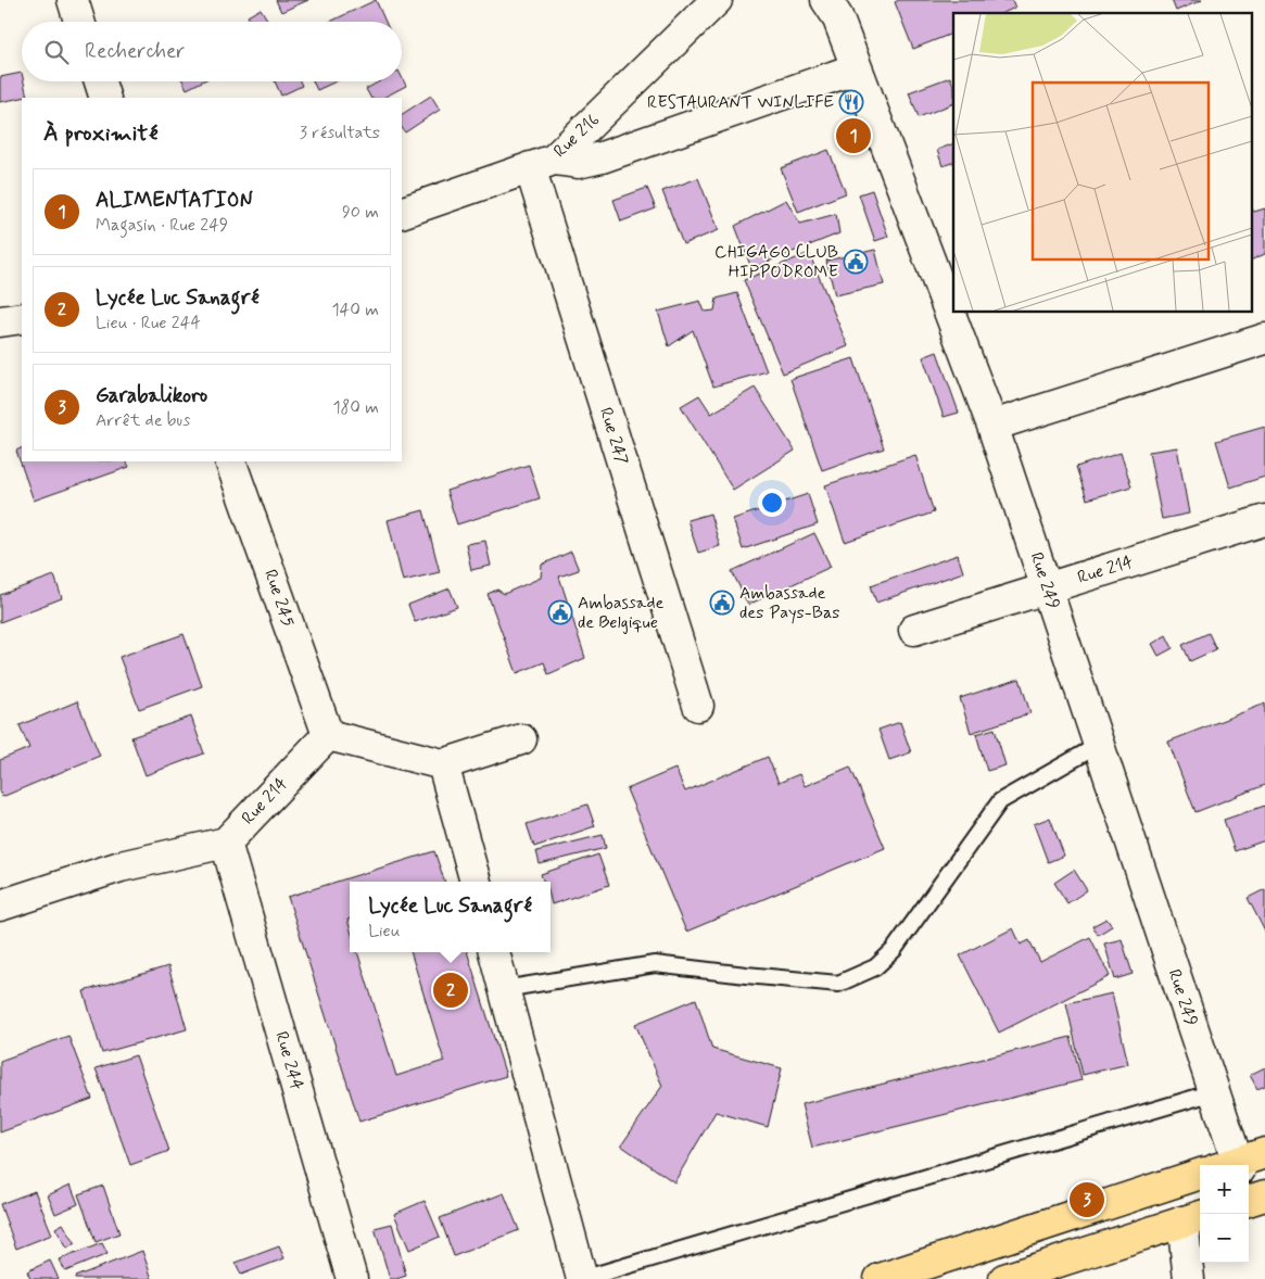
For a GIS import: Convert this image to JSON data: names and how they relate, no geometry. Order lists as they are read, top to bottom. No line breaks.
{"streets":{"street":["Rue 216","Rue 247","Rue 214","Rue 249","Rue 245","Rue 244"]},"crossings":[["Rue 216","Rue 247"],["Rue 214","Rue 249"],["Rue 214","Rue 245"],["Rue 214","Rue 244"]],"places":{"restaurant":["RESTAURANT WINLIFE"],"public building":["CHIGAGO CLUB HIPPODROME","Ambassade des Pays-Bas","Ambassade de Belgique"]},"page":{"search":"Rechercher","heading":["À proximité","3 résultats"],"pins":["1","2","3"],"list":[{"mark":"1","name":"ALIMENTATION","note":"Magasin · Rue 249","value":"90 m"},{"mark":"2","name":"Lycée Luc Sanagré","note":"Lieu · Rue 244","value":"140 m"},{"mark":"3","name":"Garabalikoro","note":"Arrêt de bus","value":"180 m"}],"popup":["Lycée Luc Sanagré","Lieu"],"map_buttons":["+","−"]}}
